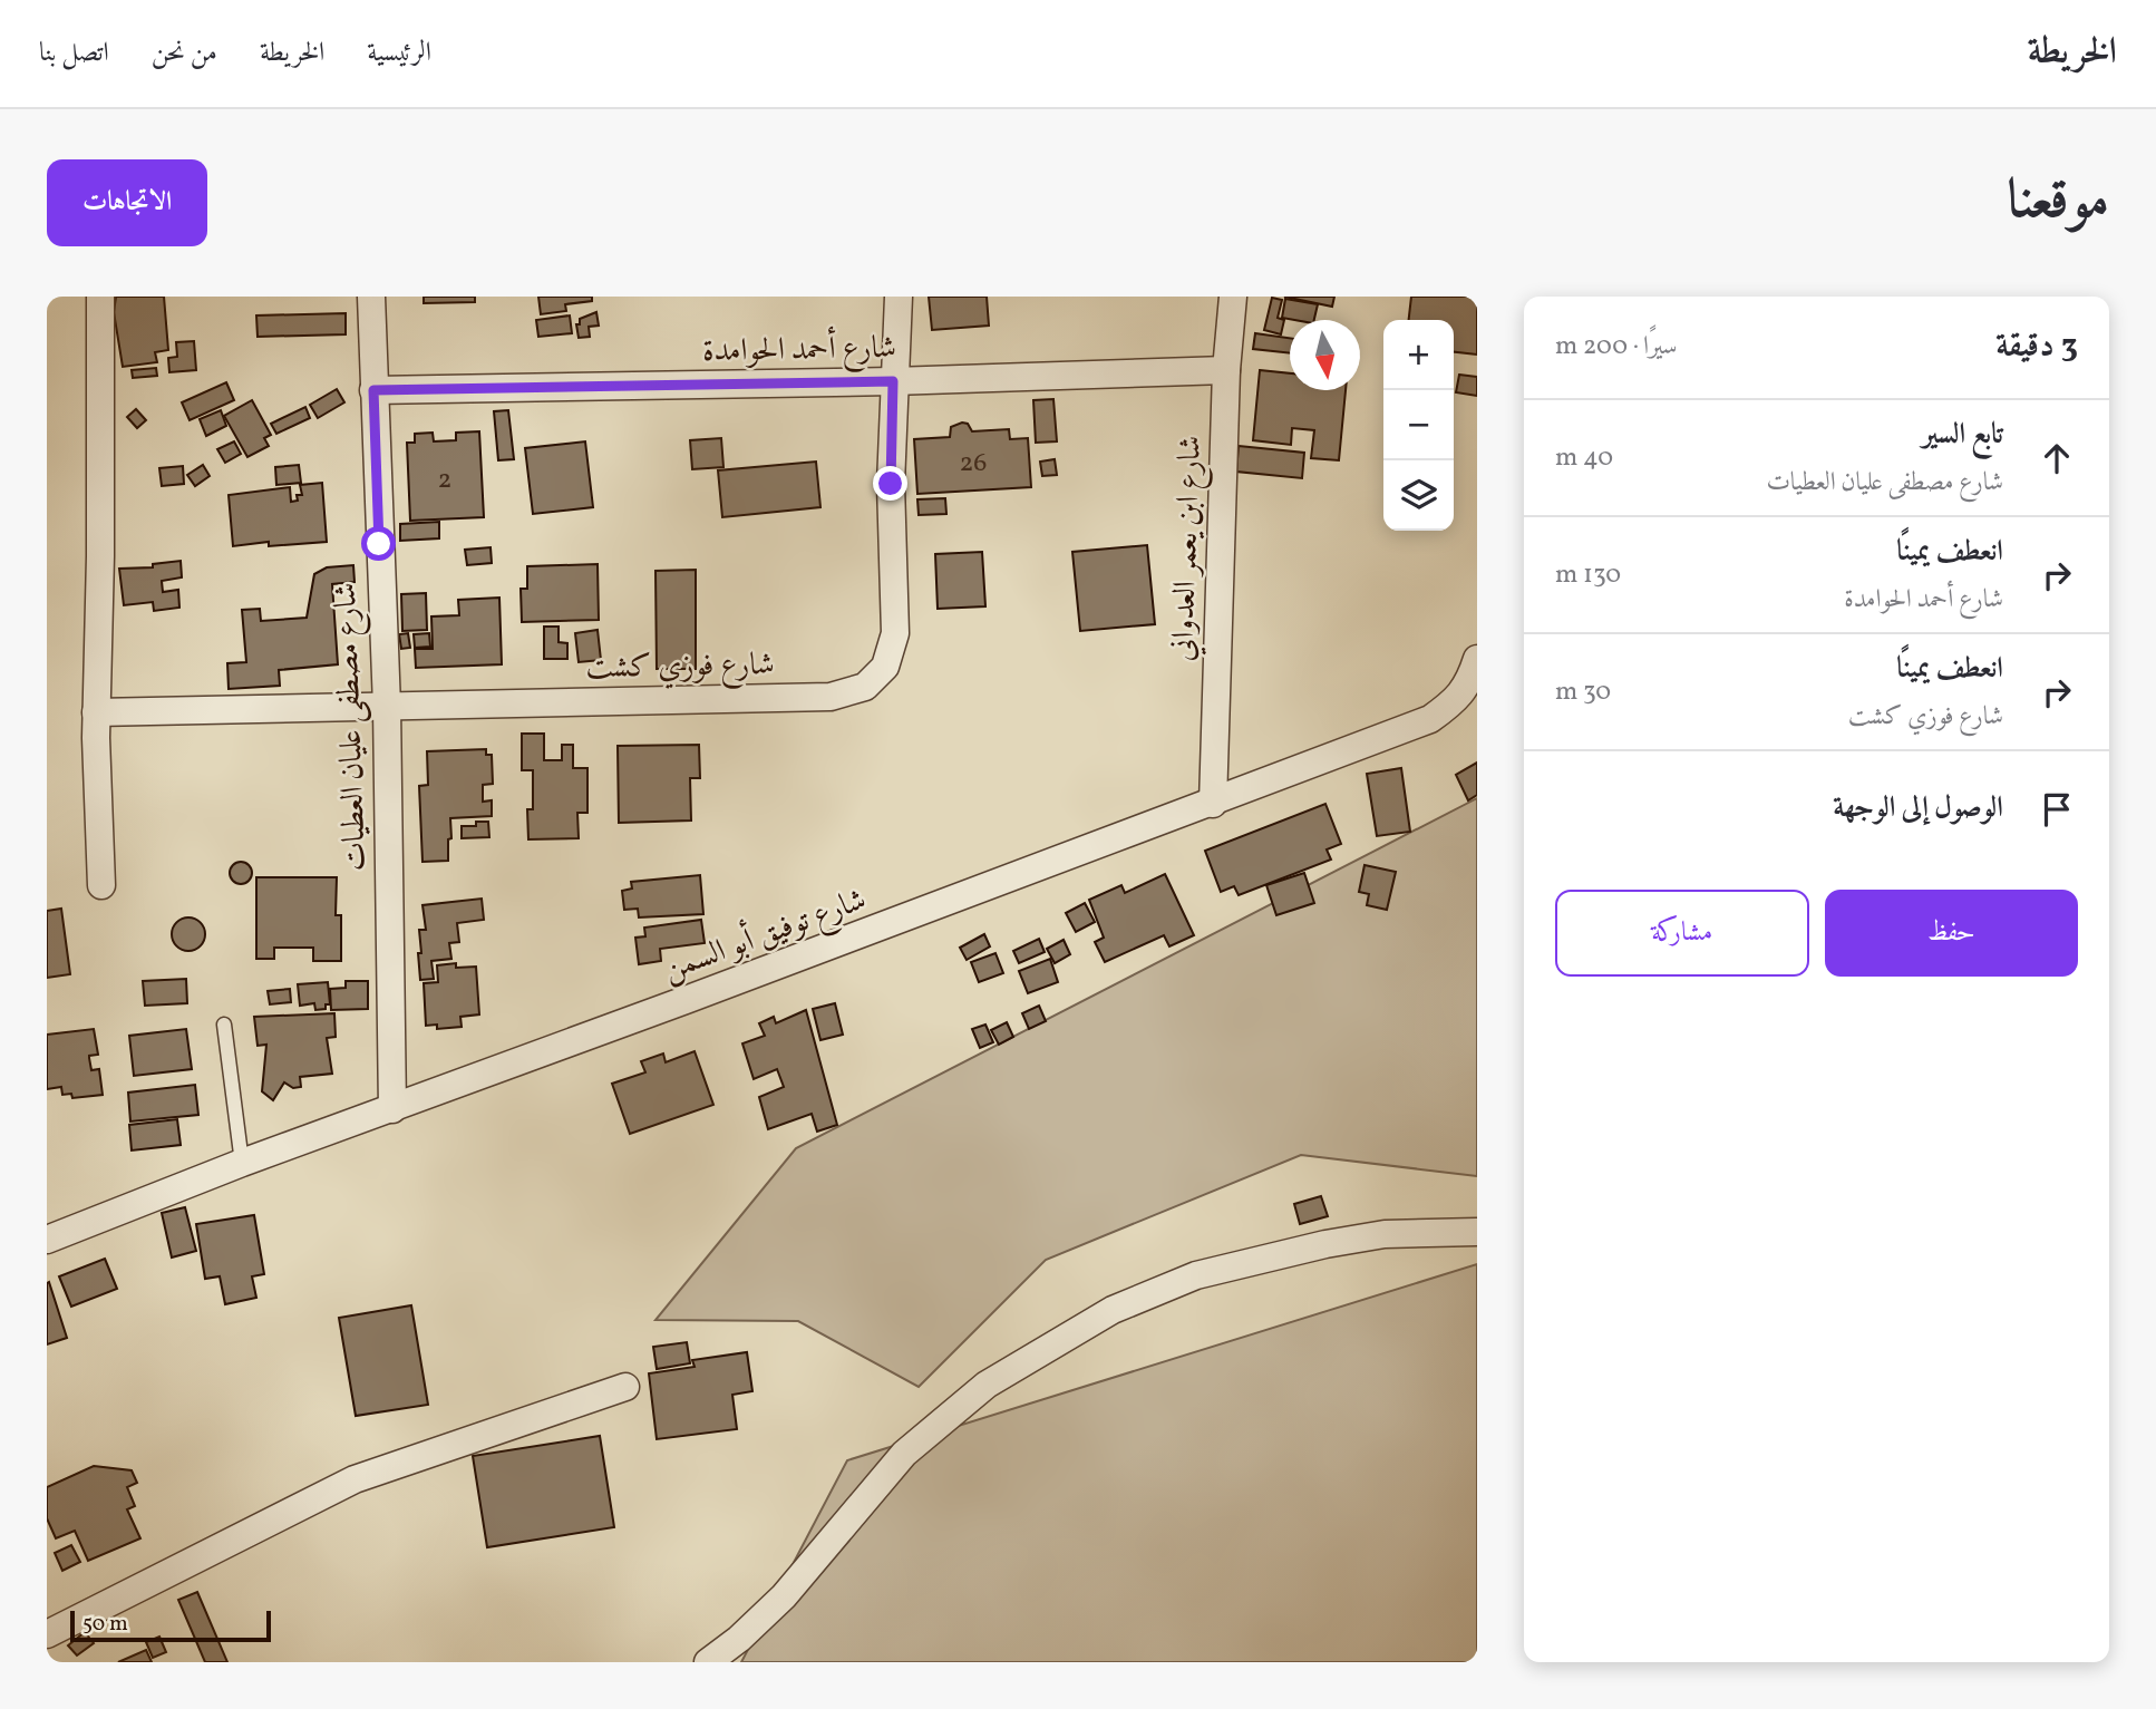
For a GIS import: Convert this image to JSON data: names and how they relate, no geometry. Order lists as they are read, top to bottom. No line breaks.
{"streets":{"street":["شارع أحمد الحوامدة","شارع ابن يعمر العدواني","شارع فوزي كشت","شارع مصطفى عليان العطيات","شارع توفيق أبو السمن"]},"crossings":[["شارع أحمد الحوامدة","شارع ابن يعمر العدواني"],["شارع أحمد الحوامدة","شارع فوزي كشت"],["شارع أحمد الحوامدة","شارع مصطفى عليان العطيات"],["شارع ابن يعمر العدواني","شارع توفيق أبو السمن"],["شارع فوزي كشت","شارع مصطفى عليان العطيات"],["شارع مصطفى عليان العطيات","شارع توفيق أبو السمن"]],"house_numbers":["26","2"],"scale_bar":"50 m","north":"bottom","page":{"header":"الخريطة","nav":["الرئيسية","الخريطة","من نحن","اتصل بنا"],"title":"موقعنا","buttons":["الاتجاهات",["حفظ","مشاركة"]],"heading":["3 دقيقة","سيرًا · 200 m"],"map_buttons":["+","−"],"list":[["تابع السير","شارع مصطفى عليان العطيات","40 m"],["انعطف يمينًا","شارع أحمد الحوامدة","130 m"],["انعطف يمينًا","شارع فوزي كشت","30 m"],"الوصول إلى الوجهة"],"scale":"50 m"}}
